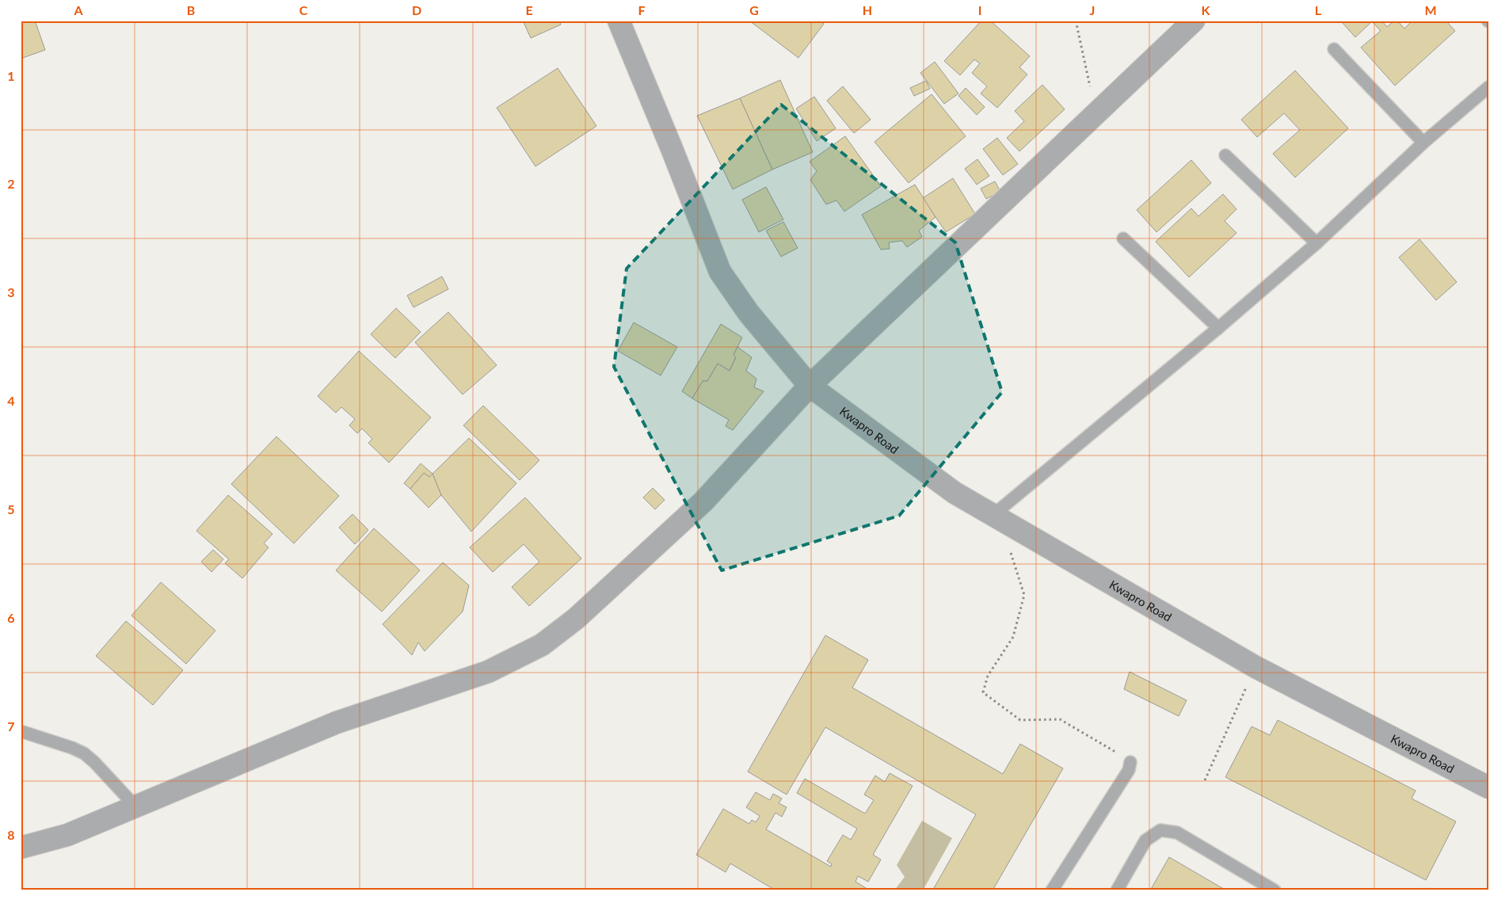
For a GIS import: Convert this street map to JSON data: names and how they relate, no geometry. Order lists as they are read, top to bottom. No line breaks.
{"streets":{"street":["Kwapro Road"]},"grid":{"columns":["A","B","C","D","E","F","G","H","I","J","K","L","M"],"rows":["1","2","3","4","5","6","7","8"]}}
